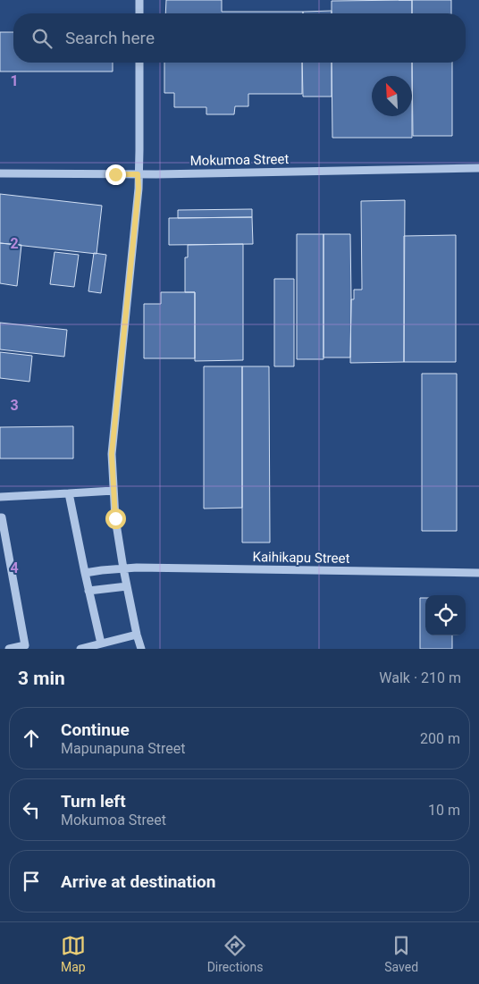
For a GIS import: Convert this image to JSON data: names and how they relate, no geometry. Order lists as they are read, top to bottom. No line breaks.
{"streets":{"street":["Mokumoa Street","Kaihikapu Street"]},"north":"top left","page":{"search":"Search here","heading":["3 min","Walk · 210 m"],"list":[["Continue","Mapunapuna Street","200 m"],["Turn left","Mokumoa Street","10 m"],"Arrive at destination"],"nav":["Map","Directions","Saved"]},"grid":{"rows":["1","2","3","4"]}}
